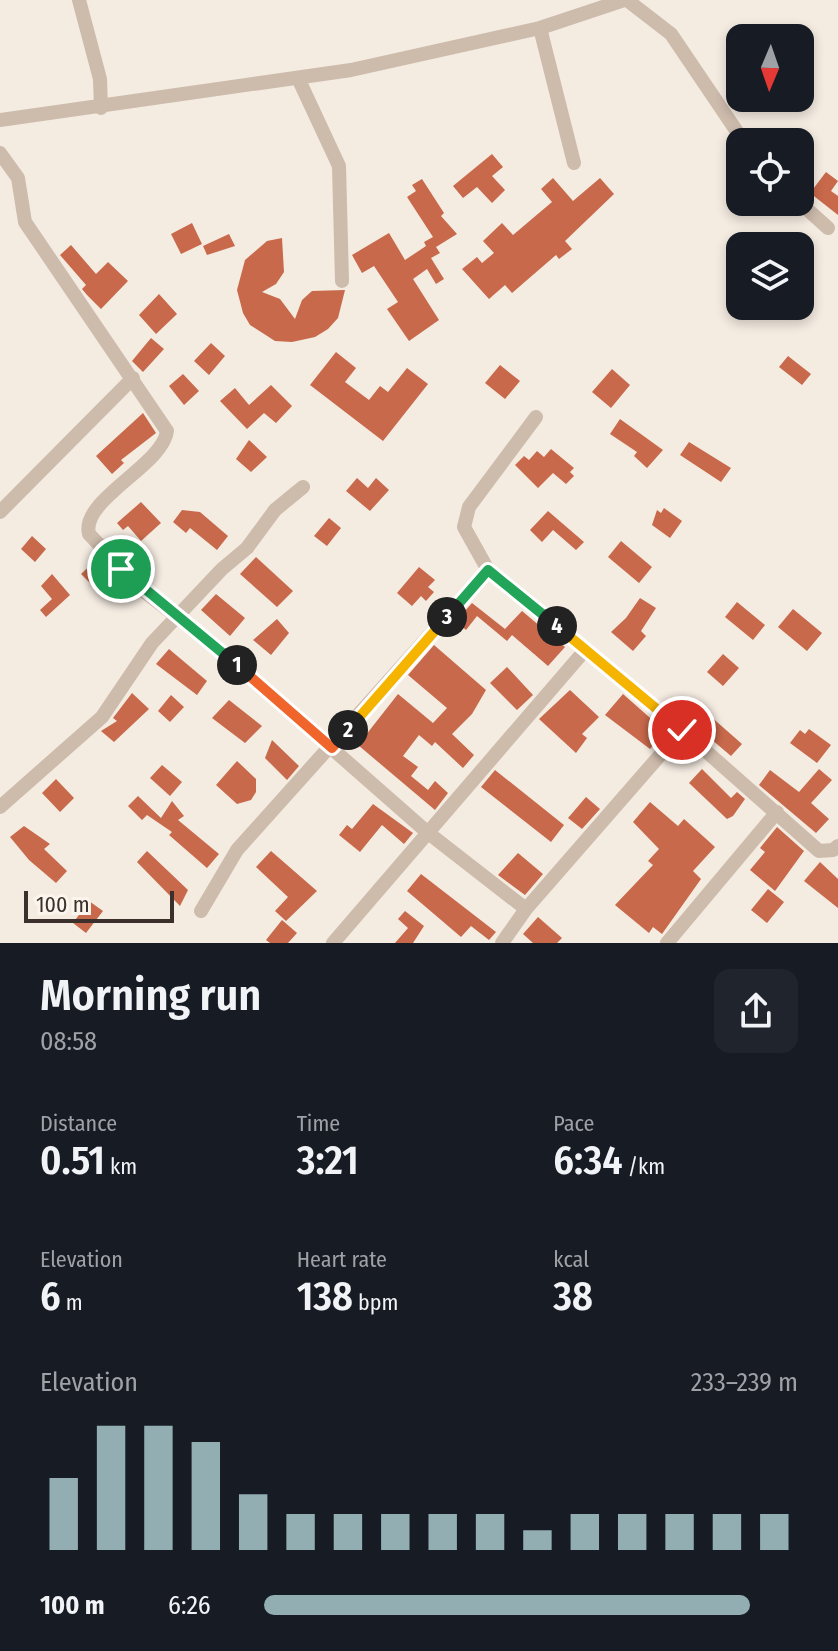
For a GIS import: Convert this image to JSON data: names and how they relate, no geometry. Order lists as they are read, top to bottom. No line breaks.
{"scale_bar":"100 m","north":"bottom","page":{"pins":["3","4","1","2"],"scale":"100 m","heading":["Morning run","08:58"],"stats":[["Distance","0.51 km"],["Time","3:21"],["Pace","6:34 /km"],["Elevation","6 m"],["Heart rate","138 bpm"],["kcal","38"]],"chart":["Elevation","233–239 m"],"list":[{"name":"100 m","note":"6:26"}]}}
